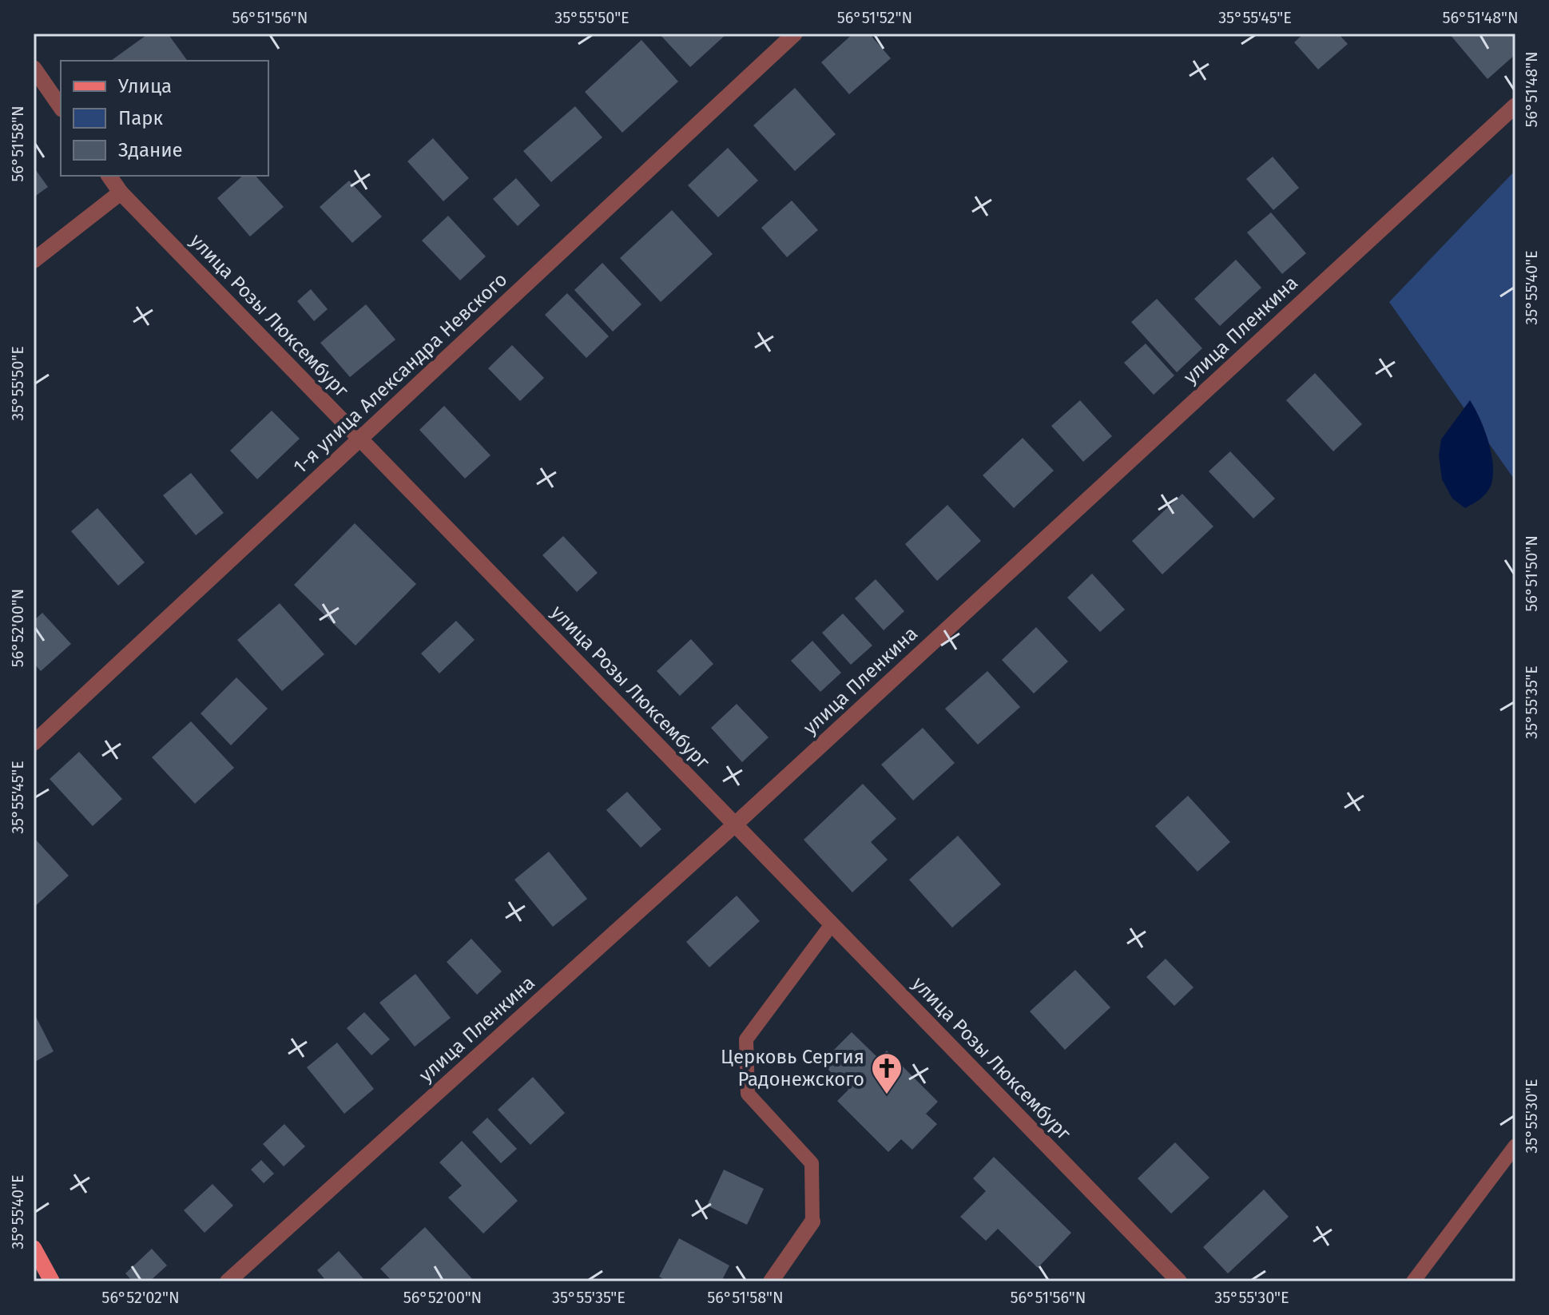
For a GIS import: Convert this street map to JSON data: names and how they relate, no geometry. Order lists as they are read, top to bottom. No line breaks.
{"streets":{"street":["улица Розы Люксембург","улица Пленкина","1-я улица Александра Невского"]},"crossings":[["улица Розы Люксембург","улица Пленкина"],["улица Розы Люксембург","1-я улица Александра Невского"]],"places":{"church":["Церковь Сергия Радонежского"]},"legend":["Улица","Парк","Здание"],"coordinates":["56°51'56\"N","35°55'50\"E","56°51'52\"N","35°55'45\"E","56°51'48\"N","56°51'58\"N","35°55'40\"E","56°51'50\"N","56°52'00\"N","35°55'35\"E","35°55'30\"E","56°52'02\"N"]}
